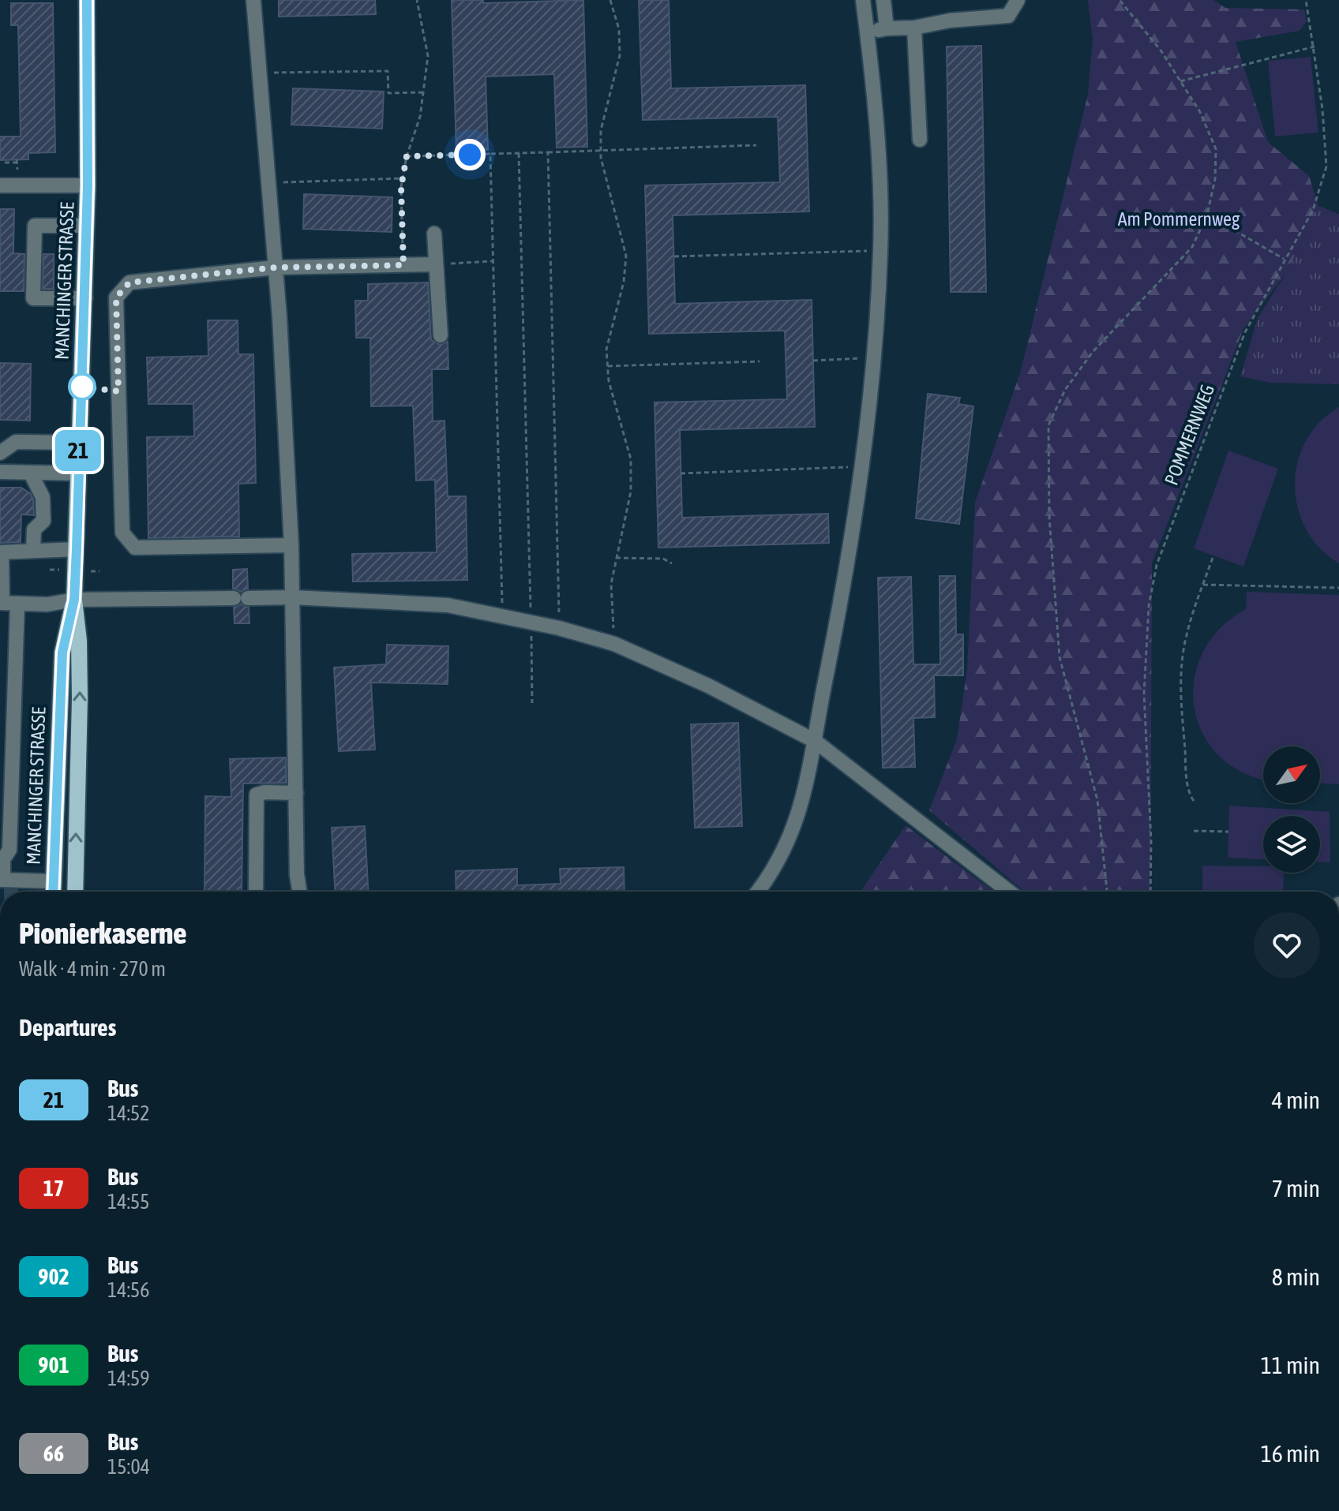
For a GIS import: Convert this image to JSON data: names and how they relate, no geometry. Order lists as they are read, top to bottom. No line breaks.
{"streets":{"main road":["MANCHINGER STRASSE"],"path":["POMMERNWEG"]},"parks":["Am Pommernweg"],"lines":["bus line 21"],"north":"top right","page":{"on_map":"21","heading":[["Pionierkaserne","Walk · 4 min · 270 m"],"Departures"],"list":[{"mark":"21","name":"Bus","note":"14:52","value":"4 min"},{"mark":"17","name":"Bus","note":"14:55","value":"7 min"},{"mark":"902","name":"Bus","note":"14:56","value":"8 min"},{"mark":"901","name":"Bus","note":"14:59","value":"11 min"},{"mark":"66","name":"Bus","note":"15:04","value":"16 min"}]}}
